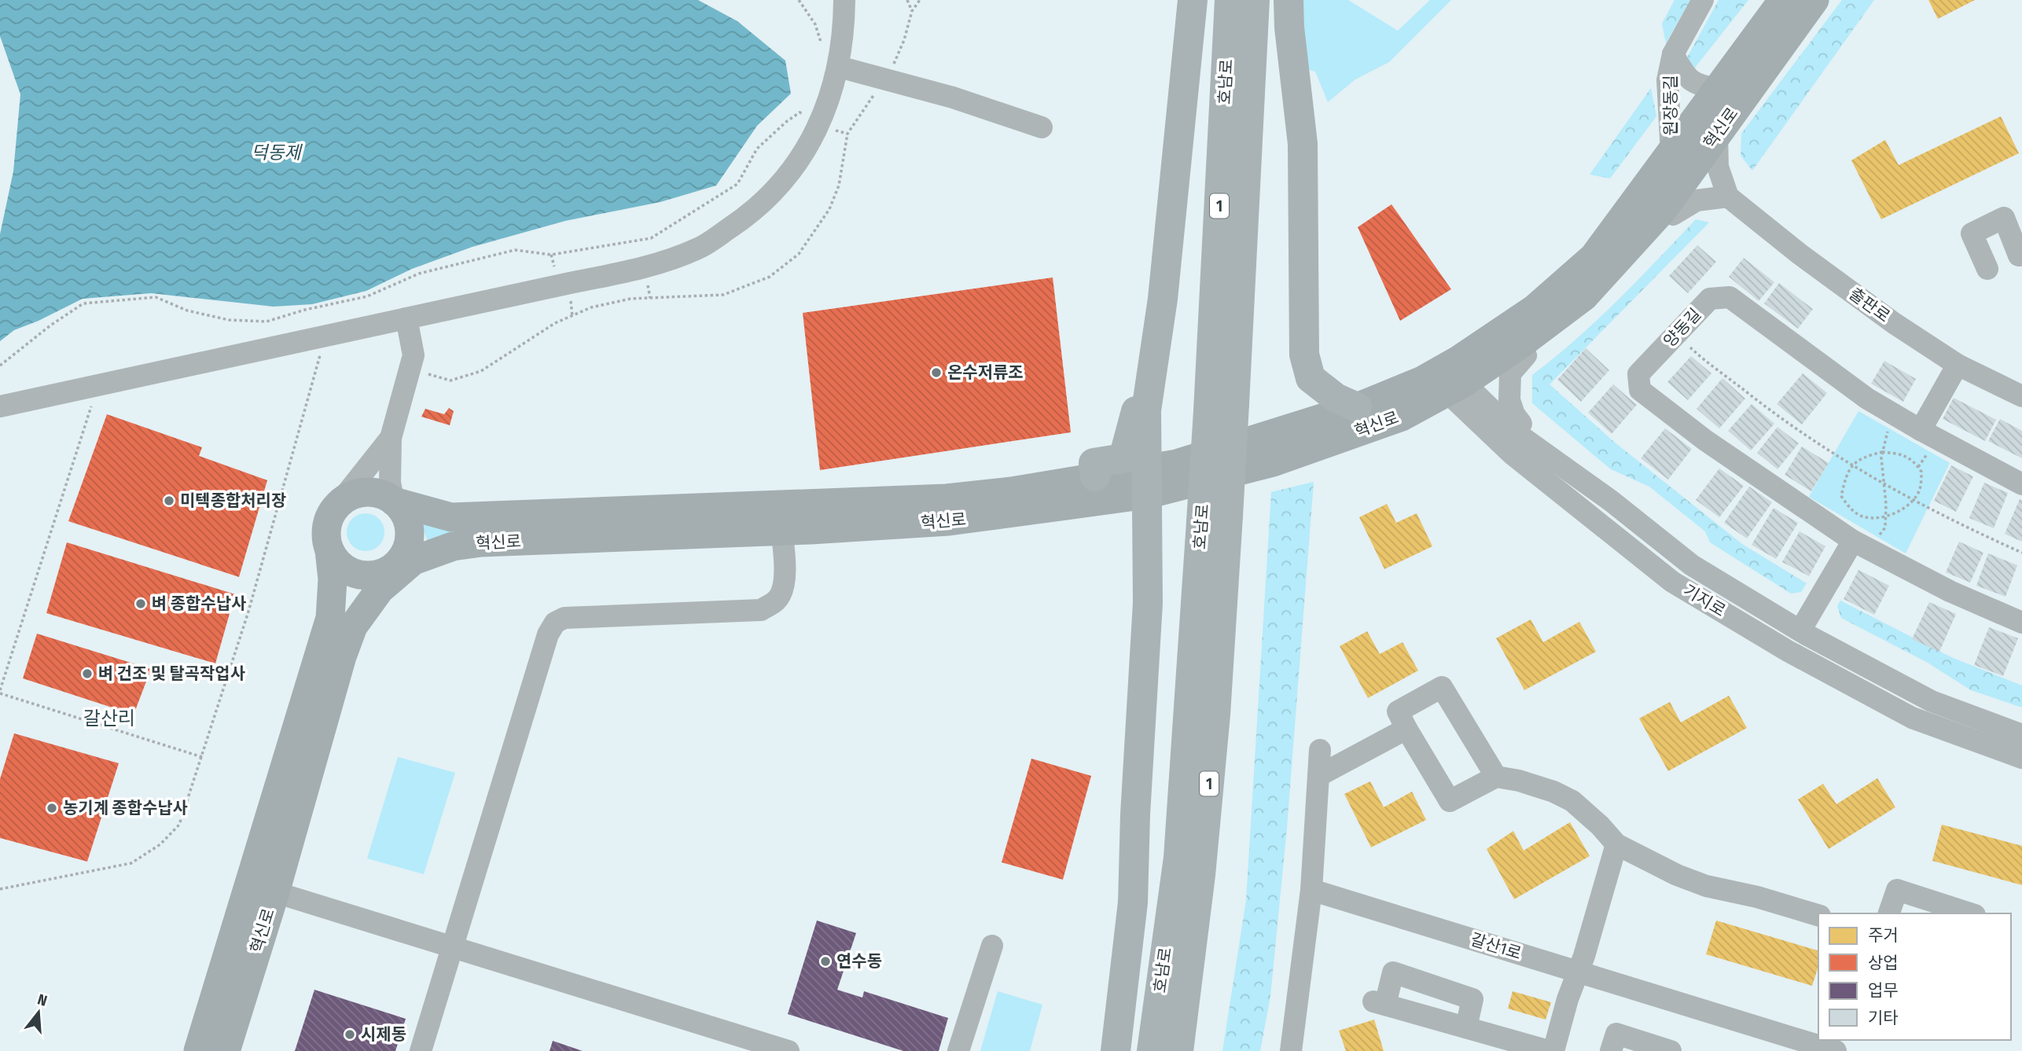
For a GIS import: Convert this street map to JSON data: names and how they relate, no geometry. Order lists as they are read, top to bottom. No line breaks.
{"streets":{"highway":["호남로","1"],"main road":["혁신로"],"street":["원장동길","출판로","양동길","기지로","갈산1로"]},"crossings":[["원장동길","혁신로"],["혁신로","기지로"]],"districts":["갈산리"],"water":["덕동제"],"places":["온수저류조","미텍종합처리장","벼 종합수납사","벼 건조 및 탈곡작업사","농기계 종합수납사","연수동","시제동"],"legend":["주거","상업","업무","기타"],"north":"top"}
